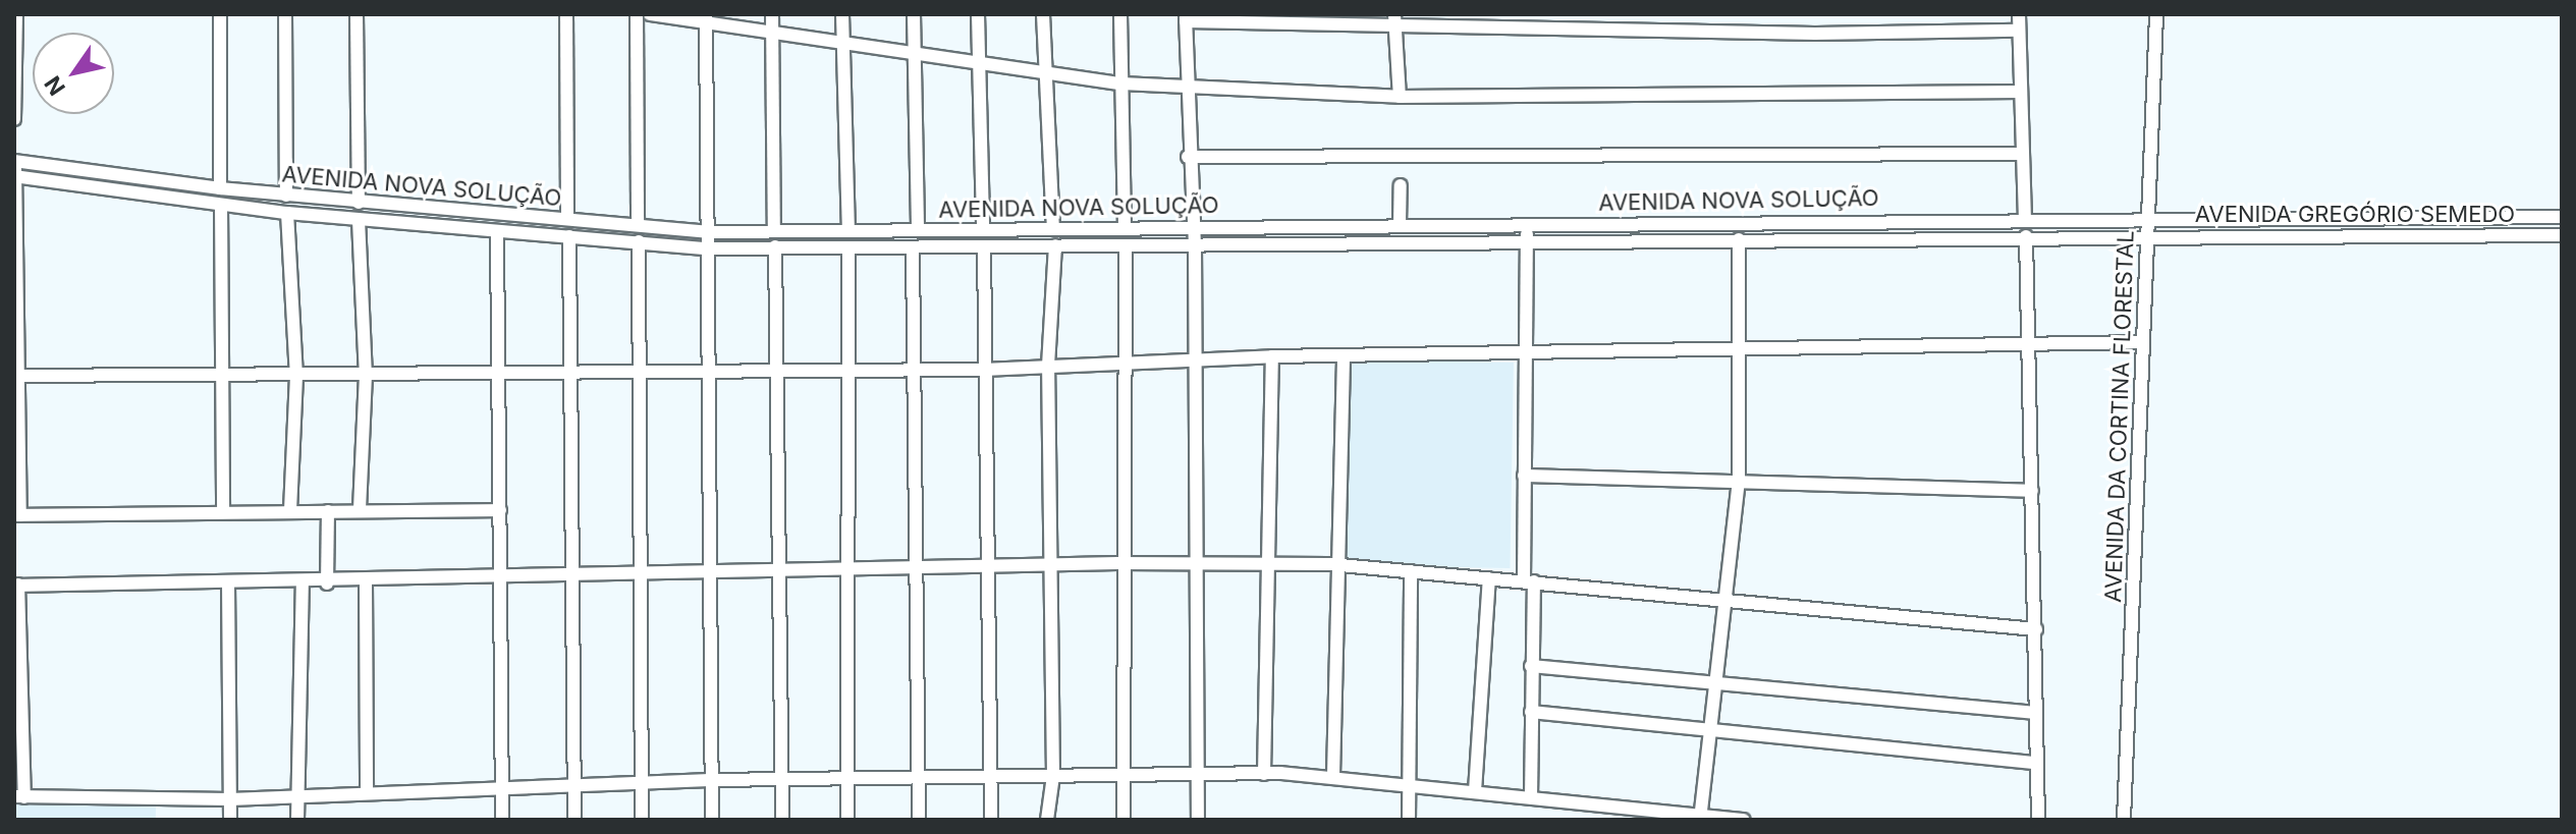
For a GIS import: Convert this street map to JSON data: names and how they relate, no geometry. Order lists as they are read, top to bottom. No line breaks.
{"streets":{"street":["AVENIDA NOVA SOLUÇÃO","AVENIDA GREGÓRIO SEMEDO","AVENIDA DA CORTINA FLORESTAL"]},"crossings":[["AVENIDA NOVA SOLUÇÃO","AVENIDA GREGÓRIO SEMEDO"],["AVENIDA NOVA SOLUÇÃO","AVENIDA DA CORTINA FLORESTAL"],["AVENIDA GREGÓRIO SEMEDO","AVENIDA DA CORTINA FLORESTAL"]],"north":"bottom left"}
